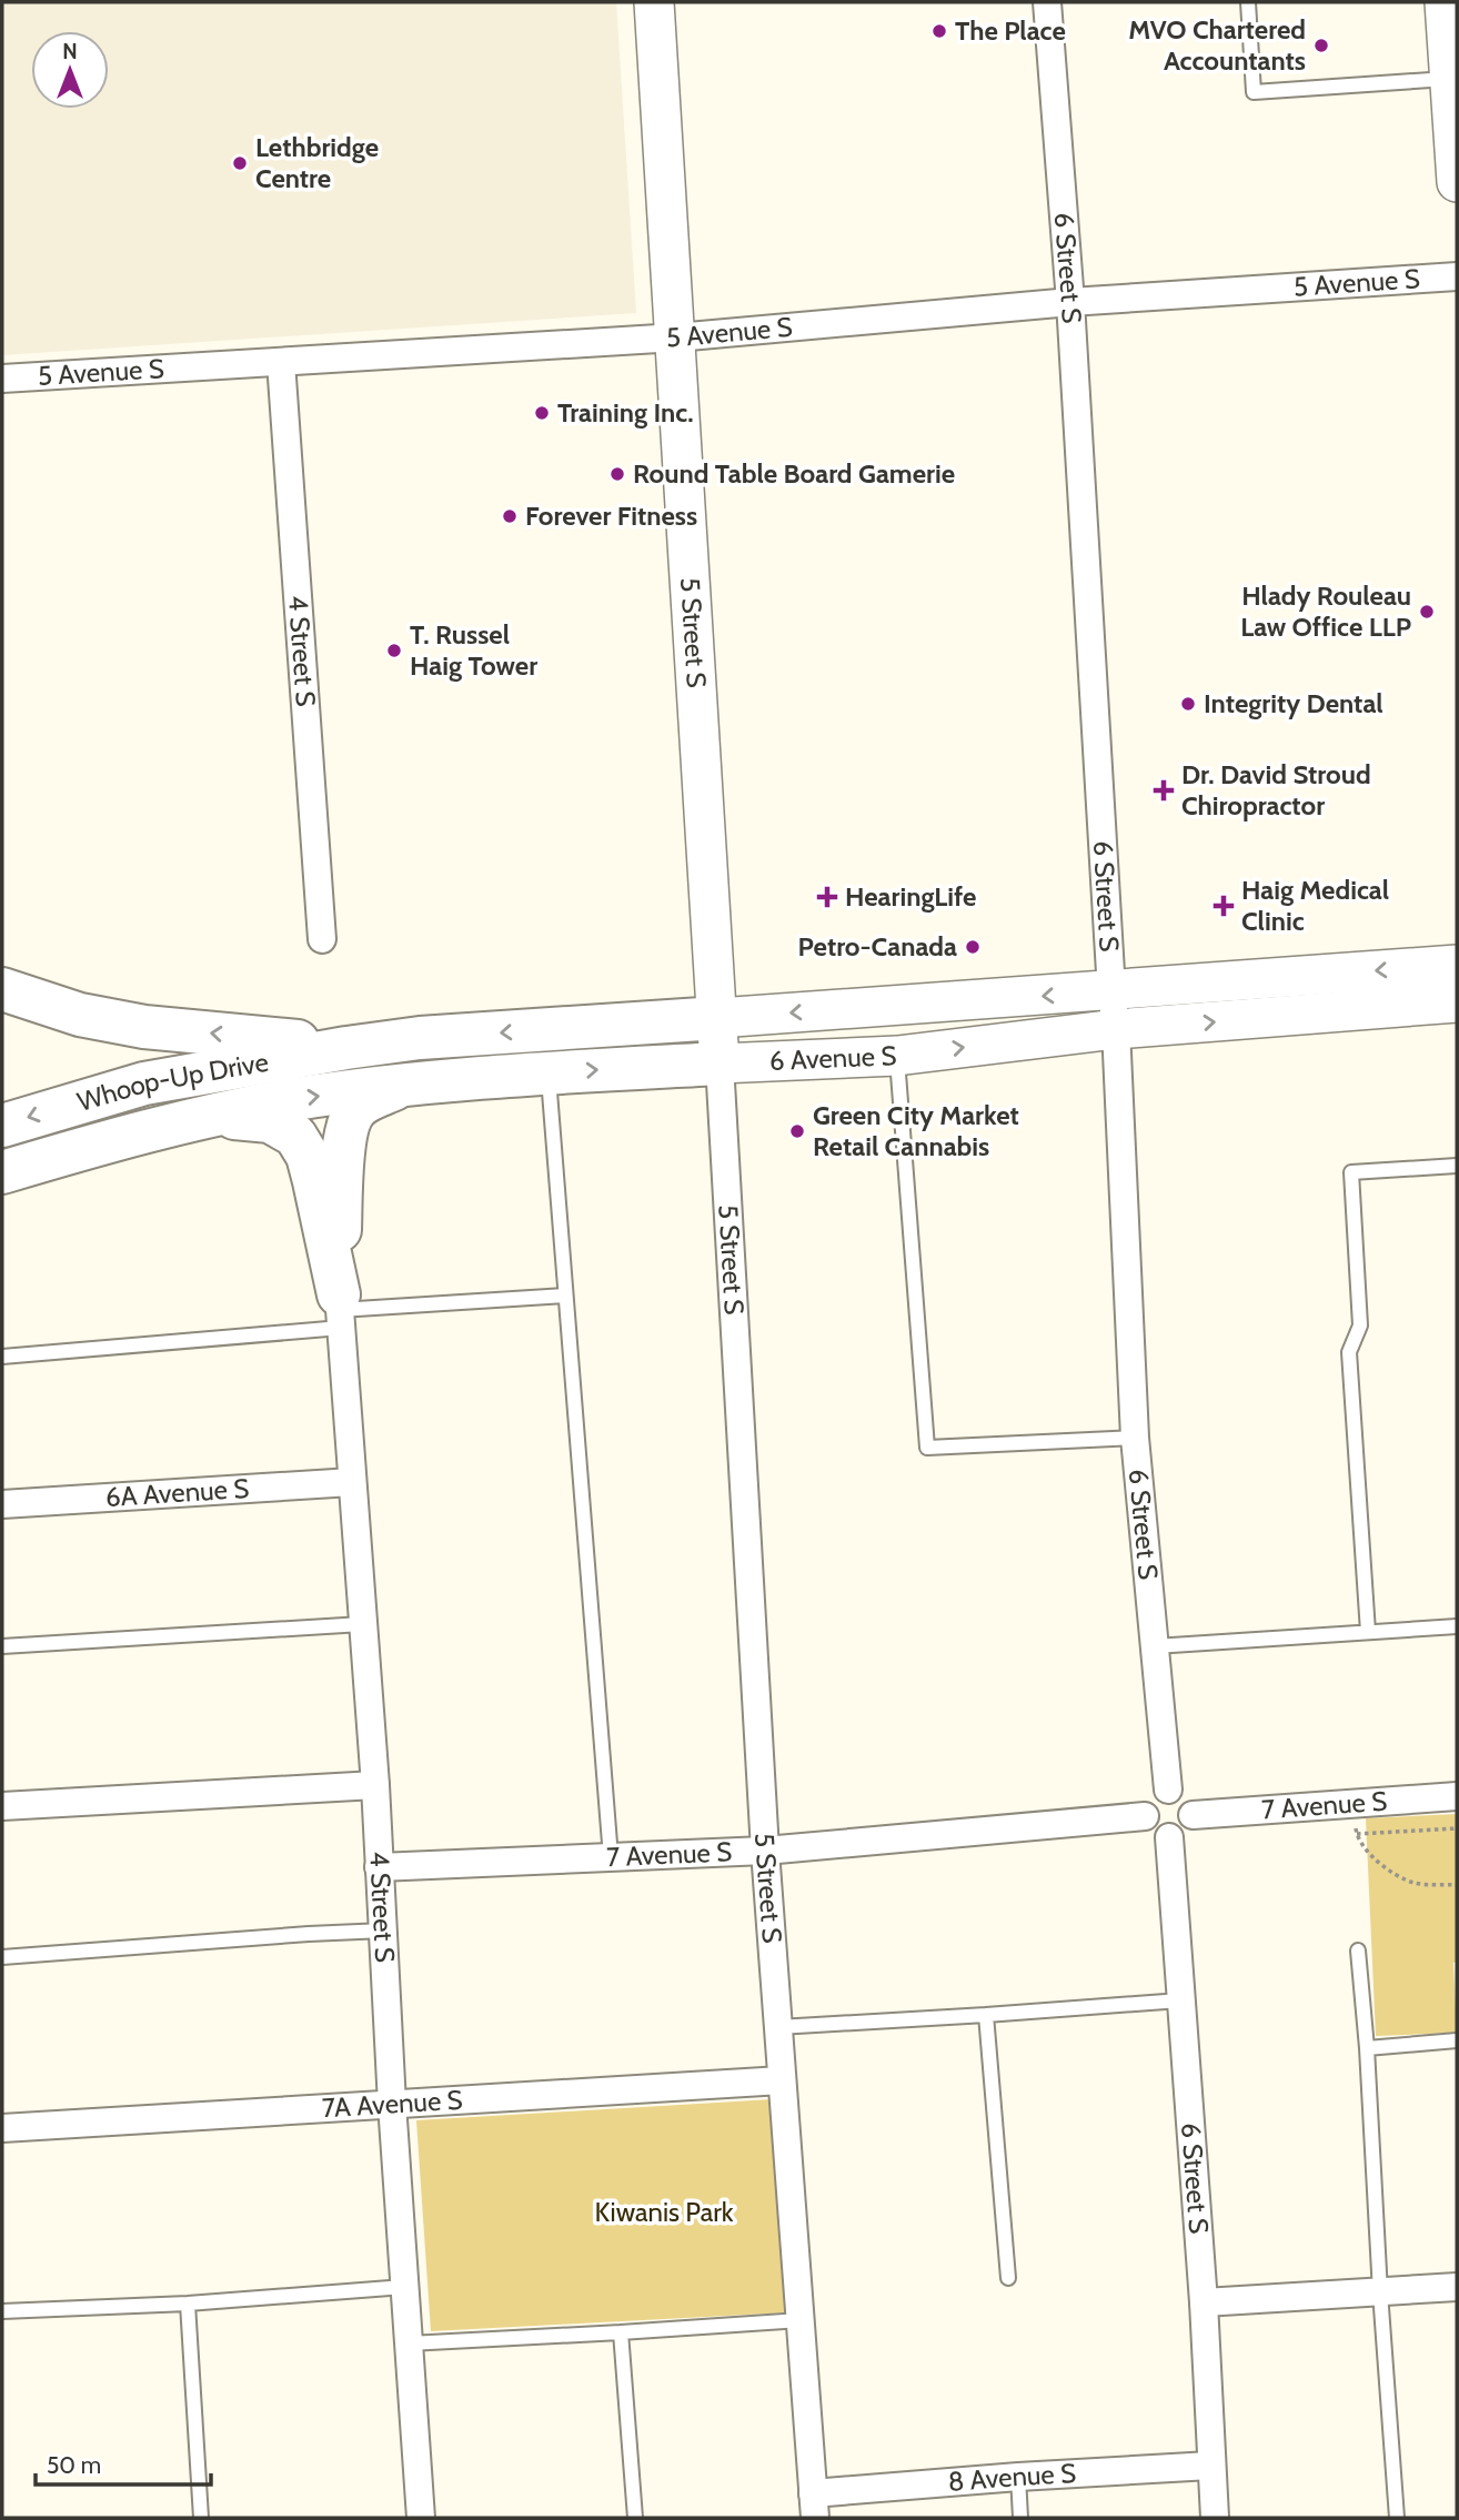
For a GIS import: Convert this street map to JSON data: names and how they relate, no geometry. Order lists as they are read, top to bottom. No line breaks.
{"streets":{"highway":["6 Avenue S","Whoop-Up Drive"],"main road":["5 Street S"],"street":["6 Street S","5 Avenue S","4 Street S","6A Avenue S","7 Avenue S","7A Avenue S","8 Avenue S"]},"crossings":[["6 Street S","5 Avenue S"],["6 Street S","6 Avenue S"],["6 Street S","7 Avenue S"],["6 Street S","8 Avenue S"],["5 Avenue S","5 Street S"],["5 Avenue S","4 Street S"],["5 Street S","6 Avenue S"],["5 Street S","7 Avenue S"],["5 Street S","7A Avenue S"],["5 Street S","8 Avenue S"],["4 Street S","6A Avenue S"],["4 Street S","7 Avenue S"],["4 Street S","7A Avenue S"],["6 Avenue S","Whoop-Up Drive"]],"parks":["Kiwanis Park"],"places":{"other":["The Place","MVO Chartered Accountants","Lethbridge Centre","Training Inc.","Round Table Board Gamerie","Forever Fitness","Hlady Rouleau Law Office LLP","T. Russel Haig Tower","Integrity Dental","Petro-Canada","Green City Market Retail Cannabis"],"health":["Dr. David Stroud Chiropractor","HearingLife","Haig Medical Clinic"]},"scale_bar":"50 m","north":"top"}
